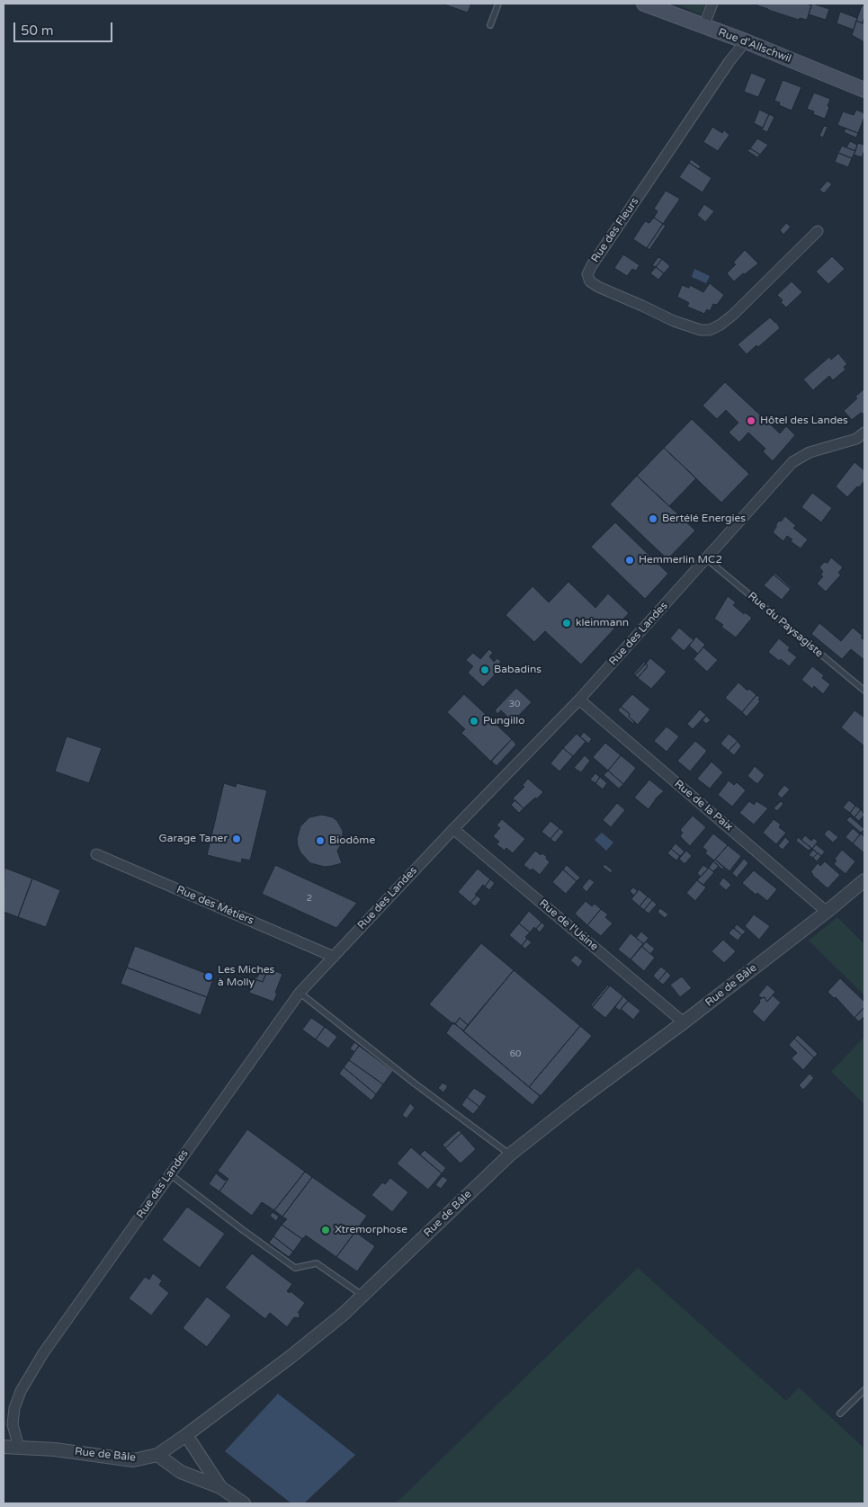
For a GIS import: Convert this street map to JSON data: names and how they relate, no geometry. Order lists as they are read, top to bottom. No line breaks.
{"streets":{"main road":["Rue d'Allschwil"],"street":["Rue des Fleurs","Rue des Landes","Rue de la Paix","Rue des Métiers","Rue de l'Usine","Rue de Bâle"],"lane":["Rue du Paysagiste"]},"crossings":[["Rue d'Allschwil","Rue des Fleurs"],["Rue du Paysagiste","Rue des Landes"],["Rue des Landes","Rue de la Paix"],["Rue des Landes","Rue des Métiers"],["Rue des Landes","Rue de l'Usine"],["Rue des Landes","Rue de Bâle"],["Rue de la Paix","Rue de Bâle"],["Rue de l'Usine","Rue de Bâle"]],"places":["Hôtel des Landes","Bertélé Energies","Hemmerlin MC2","kleinmann","Babadins","Pungillo","Garage Taner","Biodôme","Les Miches à Molly","Xtremorphose"],"house_numbers":["30","2","60"],"scale_bar":"50 m"}
